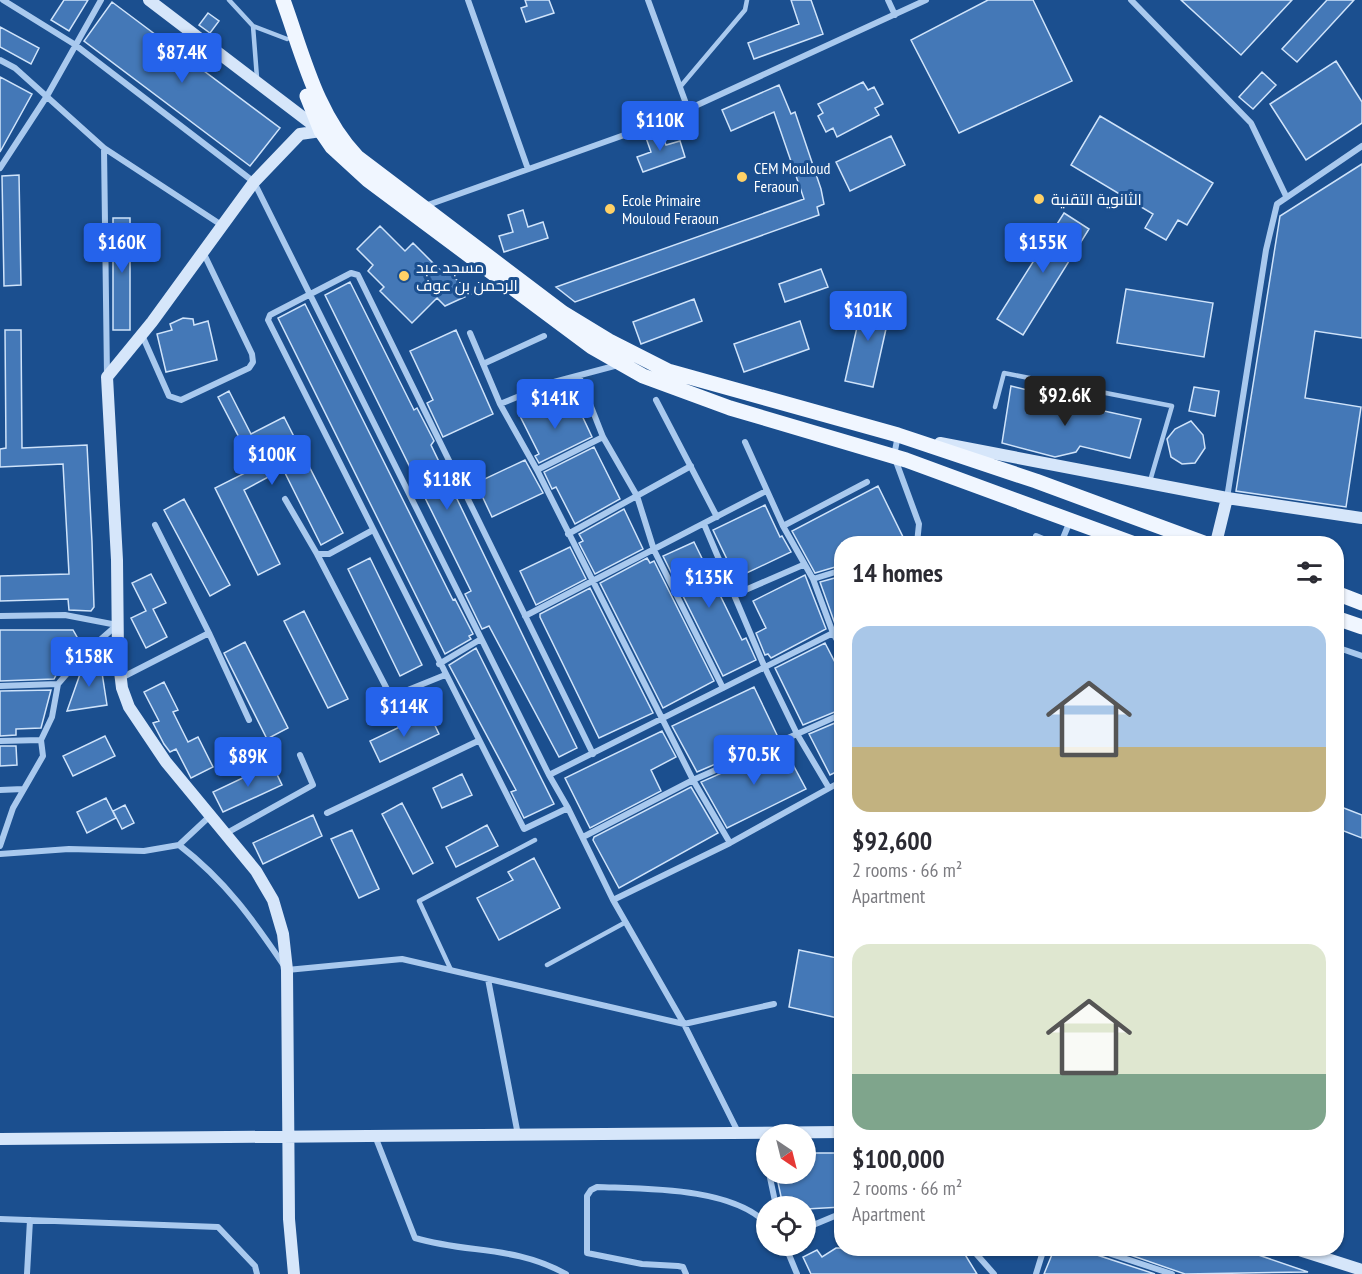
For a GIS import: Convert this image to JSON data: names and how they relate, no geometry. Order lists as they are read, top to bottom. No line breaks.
{"places":["CEM Mouloud Feraoun","الثانوية التقنية","Ecole Primaire Mouloud Feraoun","مسجد عبد الرحمن بن عوف"],"north":"bottom right","page":{"price":["$87.4K","$110K","$160K","$155K","$101K","$92.6K","$141K","$100K","$118K","$135K","$158K","$114K","$70.5K","$89K"],"heading":"14 homes","list":[{"name":"$92,600","note":"2 rooms · 66 m² · Apartment"},{"name":"$100,000","note":"2 rooms · 66 m² · Apartment"}]}}
